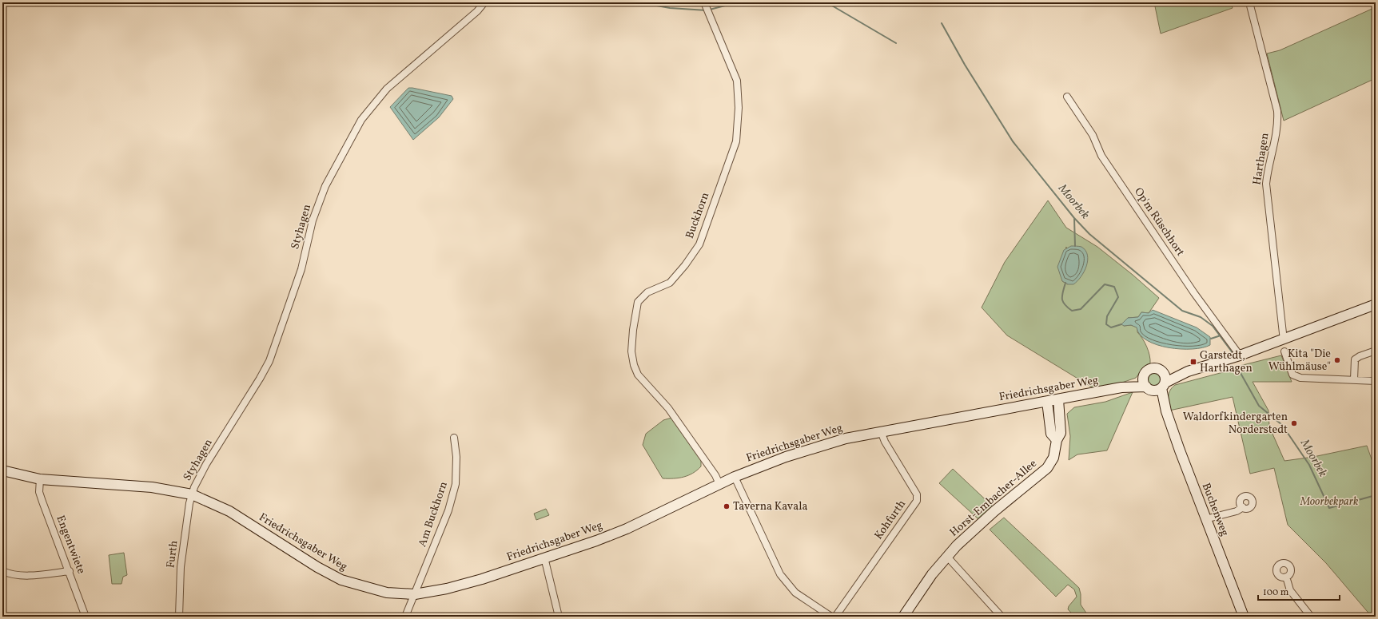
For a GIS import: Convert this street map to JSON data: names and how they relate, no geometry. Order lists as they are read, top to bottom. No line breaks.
{"streets":{"main road":["Friedrichsgaber Weg","Horst-Embacher-Allee","Buchenweg"],"street":["Harthagen","Buckhorn","Op'm Rüschhort","Styhagen","Am Buckhorn","Kohfurth","Engentwiete","Furth"]},"crossings":[["Buckhorn","Friedrichsgaber Weg"],["Styhagen","Friedrichsgaber Weg"],["Styhagen","Furth"],["Friedrichsgaber Weg","Horst-Embacher-Allee"],["Friedrichsgaber Weg","Buchenweg"],["Friedrichsgaber Weg","Am Buckhorn"],["Friedrichsgaber Weg","Kohfurth"],["Friedrichsgaber Weg","Engentwiete"],["Friedrichsgaber Weg","Furth"]],"water":["Moorbek"],"parks":["Moorbekpark"],"places":{"other":["Kita \"Die Wühlmäuse\"","Waldorfkindergarten Norderstedt","Taverna Kavala"],"transit":["Garstedt, Harthagen"]},"scale_bar":"100 m"}
